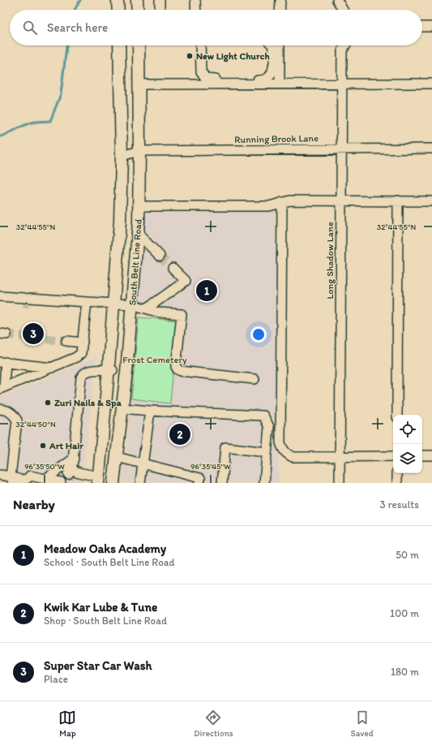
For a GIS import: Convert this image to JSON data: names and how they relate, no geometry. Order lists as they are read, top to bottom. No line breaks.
{"streets":{"main road":["South Belt Line Road"],"street":["Running Brook Lane","Long Shadow Lane"]},"crossings":[["Running Brook Lane","Long Shadow Lane"],["Running Brook Lane","South Belt Line Road"]],"parks":["Frost Cemetery"],"places":["New Light Church","Zuri Nails & Spa","Art Hair"],"page":{"search":"Search here","pins":["1","3","2"],"heading":["Nearby","3 results"],"list":[{"mark":"1","name":"Meadow Oaks Academy","note":"School · South Belt Line Road","value":"50 m"},{"mark":"2","name":"Kwik Kar Lube & Tune","note":"Shop · South Belt Line Road","value":"100 m"},{"mark":"3","name":"Super Star Car Wash","note":"Place","value":"180 m"}],"nav":["Map","Directions","Saved"]},"coordinates":["32°44'55\"N","32°44'50\"N","96°35'50\"W","96°35'45\"W"]}
